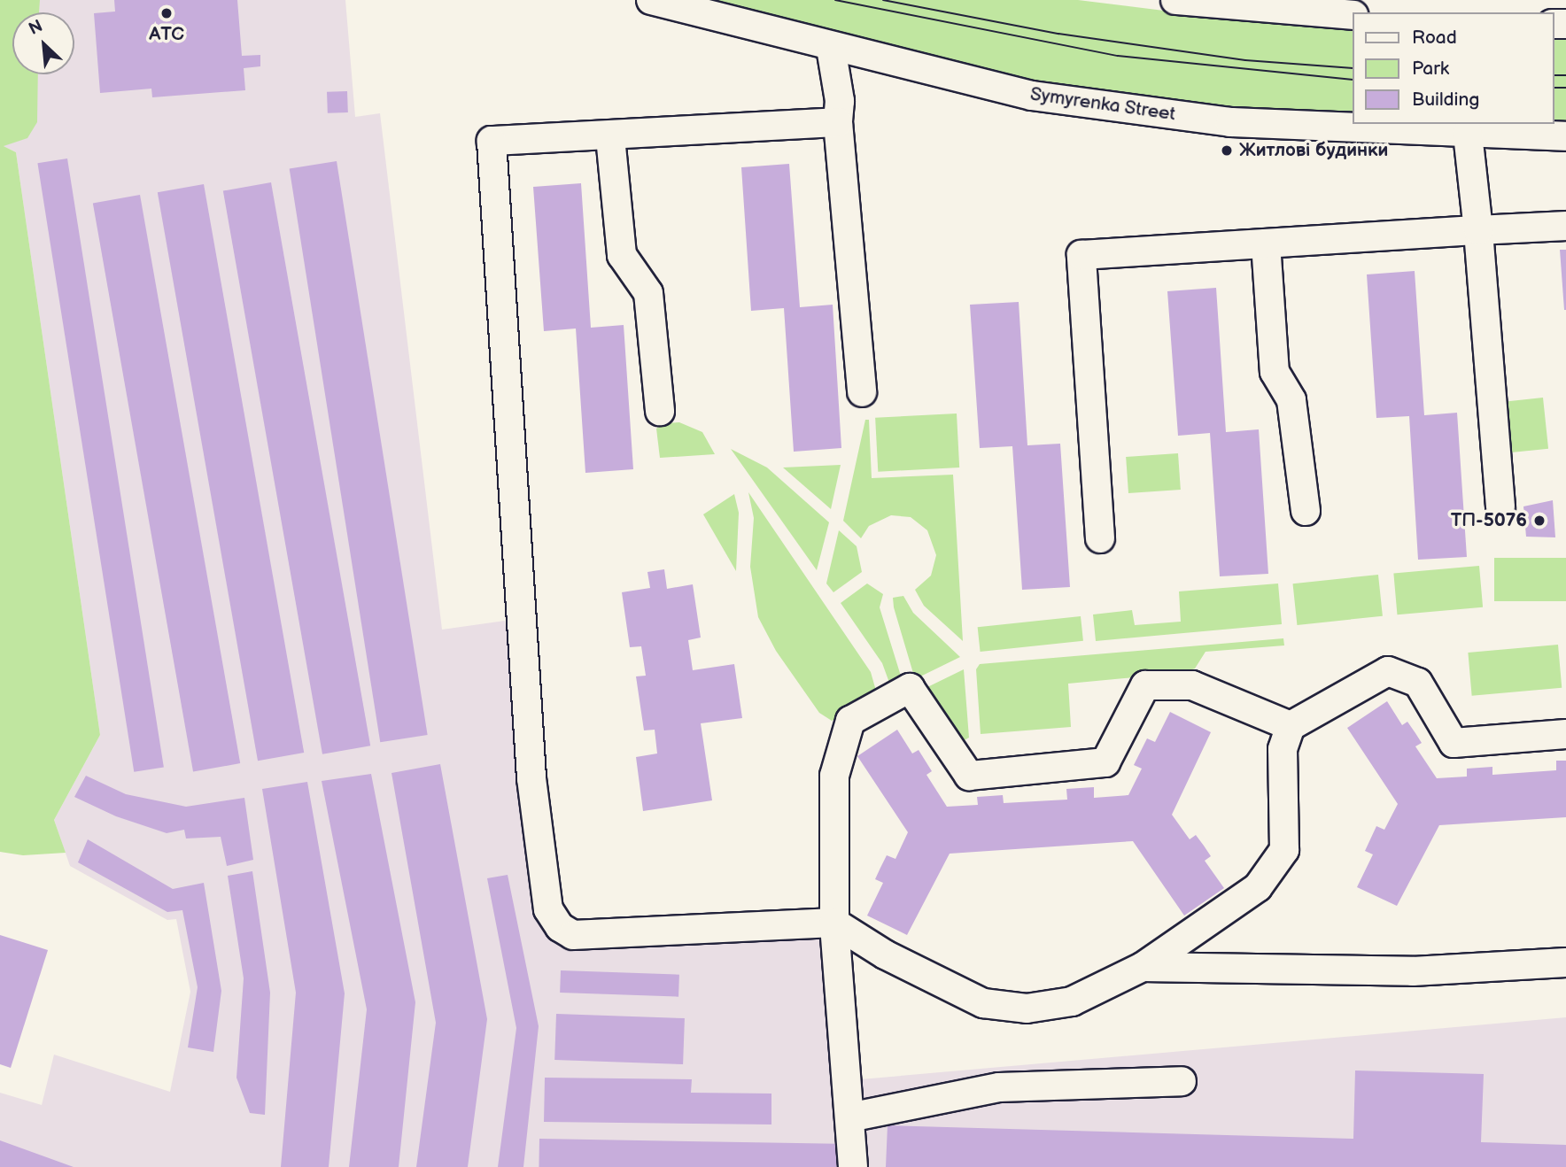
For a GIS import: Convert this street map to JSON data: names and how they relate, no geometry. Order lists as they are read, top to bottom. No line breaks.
{"streets":{"street":["Symyrenka Street"]},"places":["АТС","Житлові будинки","ТП-5076"],"legend":["Road","Park","Building"],"north":"top left"}
